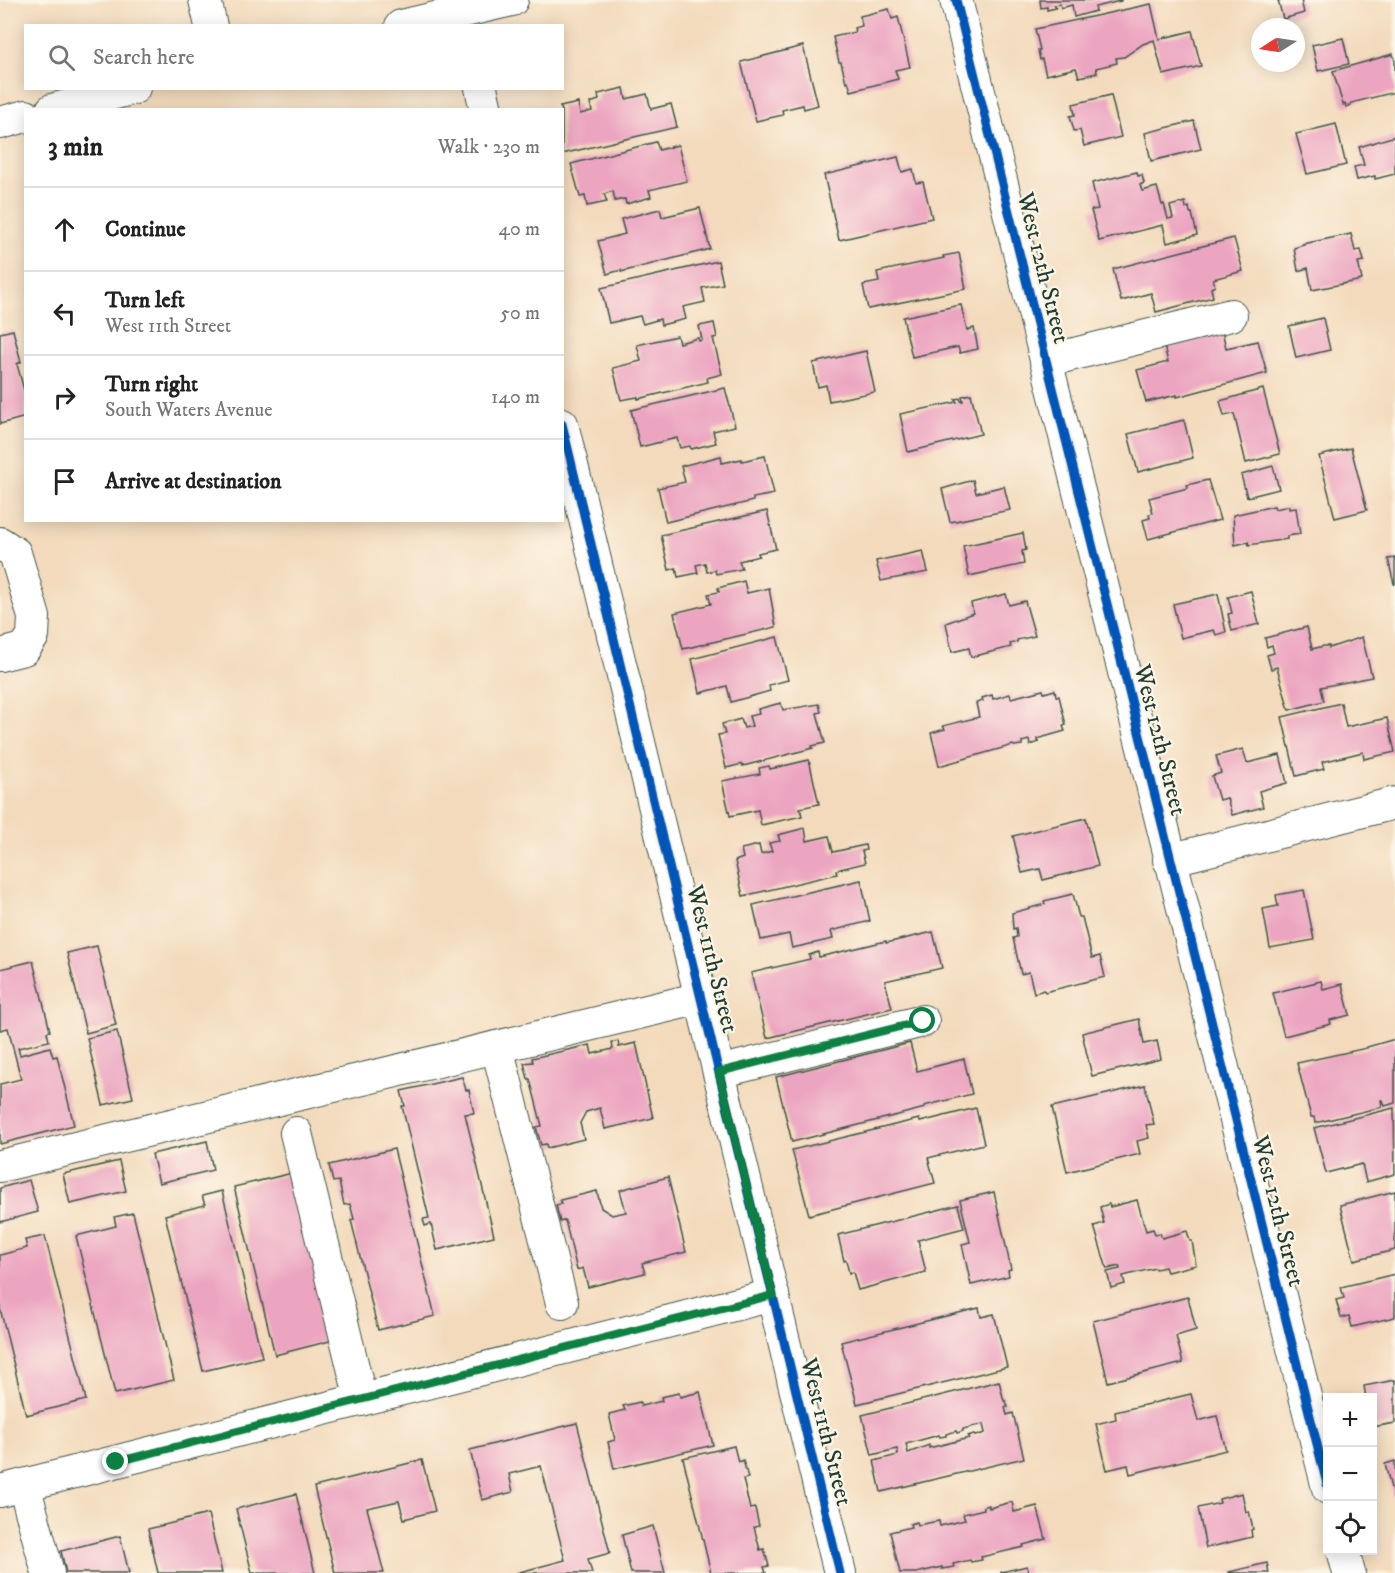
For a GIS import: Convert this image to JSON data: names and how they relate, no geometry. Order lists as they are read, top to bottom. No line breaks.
{"streets":{"street":["West 12th Street","West 11th Street"]},"north":"left","page":{"search":"Search here","heading":["3 min","Walk · 230 m"],"list":[["Continue","40 m"],["Turn left","West 11th Street","50 m"],["Turn right","South Waters Avenue","140 m"],"Arrive at destination"],"map_buttons":["+","−"]}}
